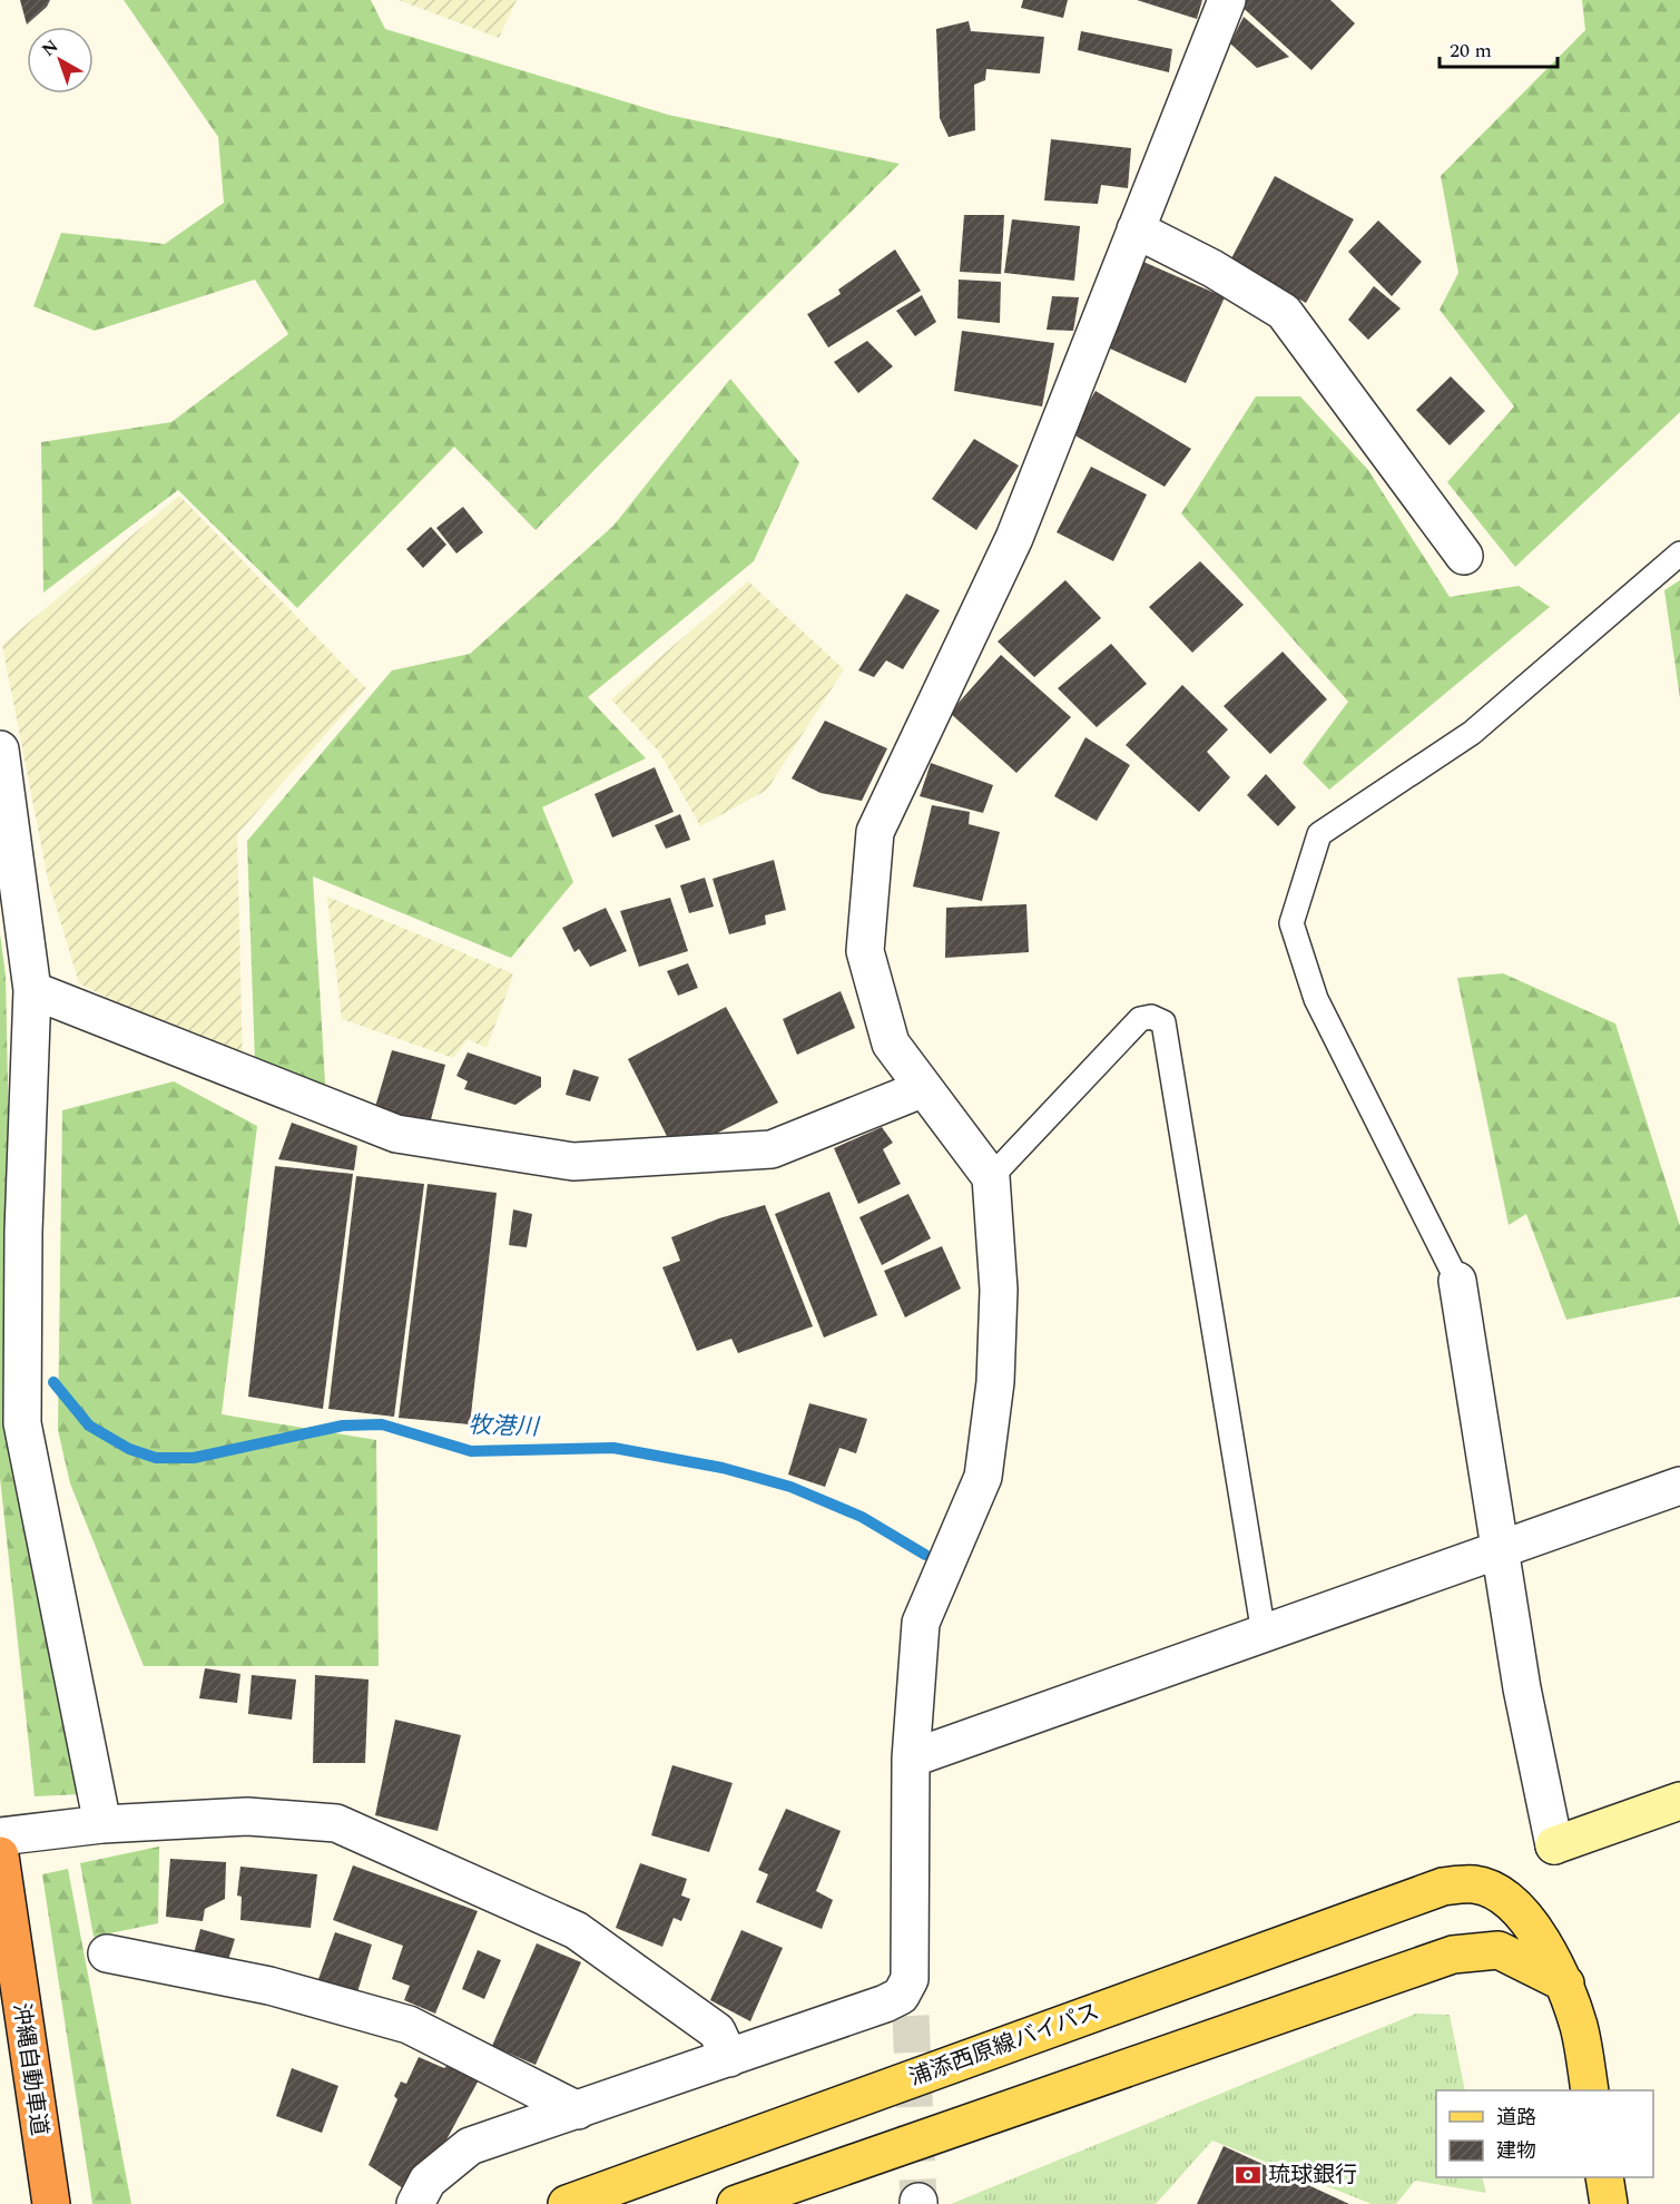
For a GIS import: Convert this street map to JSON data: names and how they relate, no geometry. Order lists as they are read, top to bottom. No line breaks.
{"streets":{"highway":["沖縄自動車道"],"main road":["浦添西原線バイパス"]},"water":["牧港川"],"places":{"bank":["琉球銀行"]},"legend":["道路","建物"],"scale_bar":"20 m","north":"top left"}
